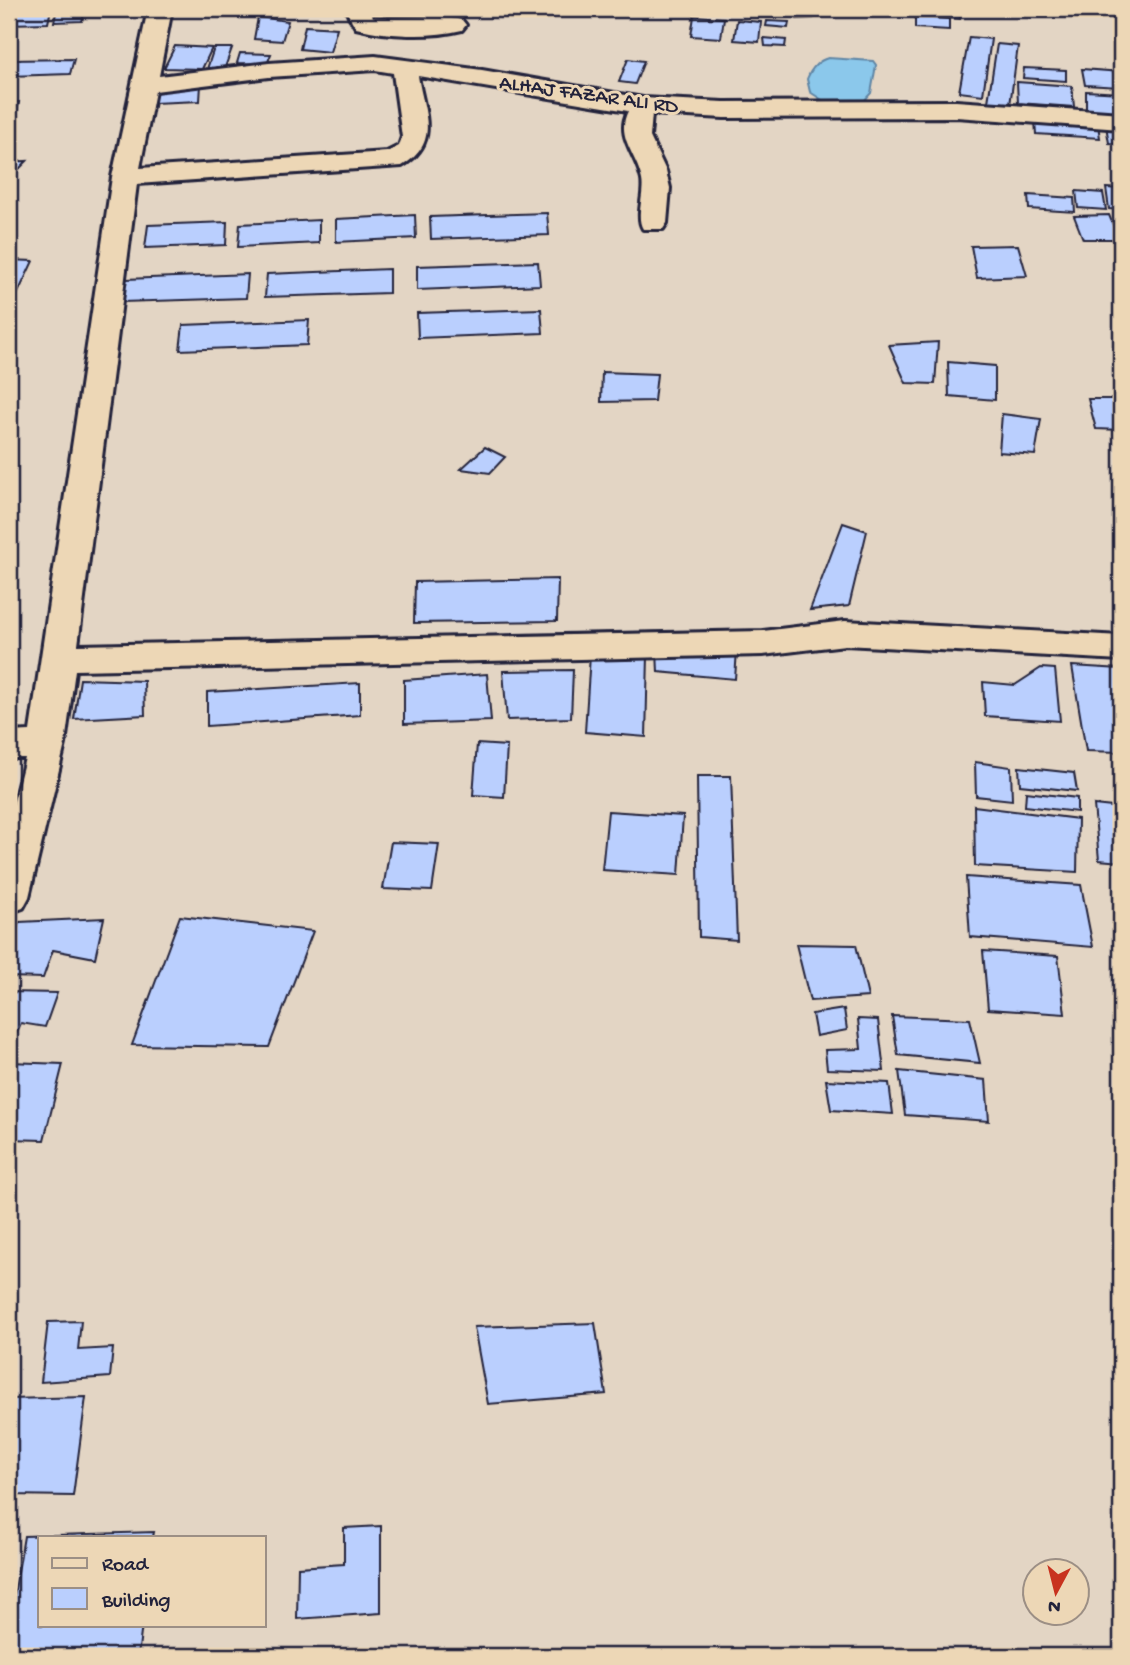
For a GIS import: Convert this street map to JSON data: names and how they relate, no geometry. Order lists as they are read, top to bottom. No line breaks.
{"streets":{"street":["ALHAJ FAZAR ALI RD"]},"legend":["Road","Building"],"north":"bottom"}
